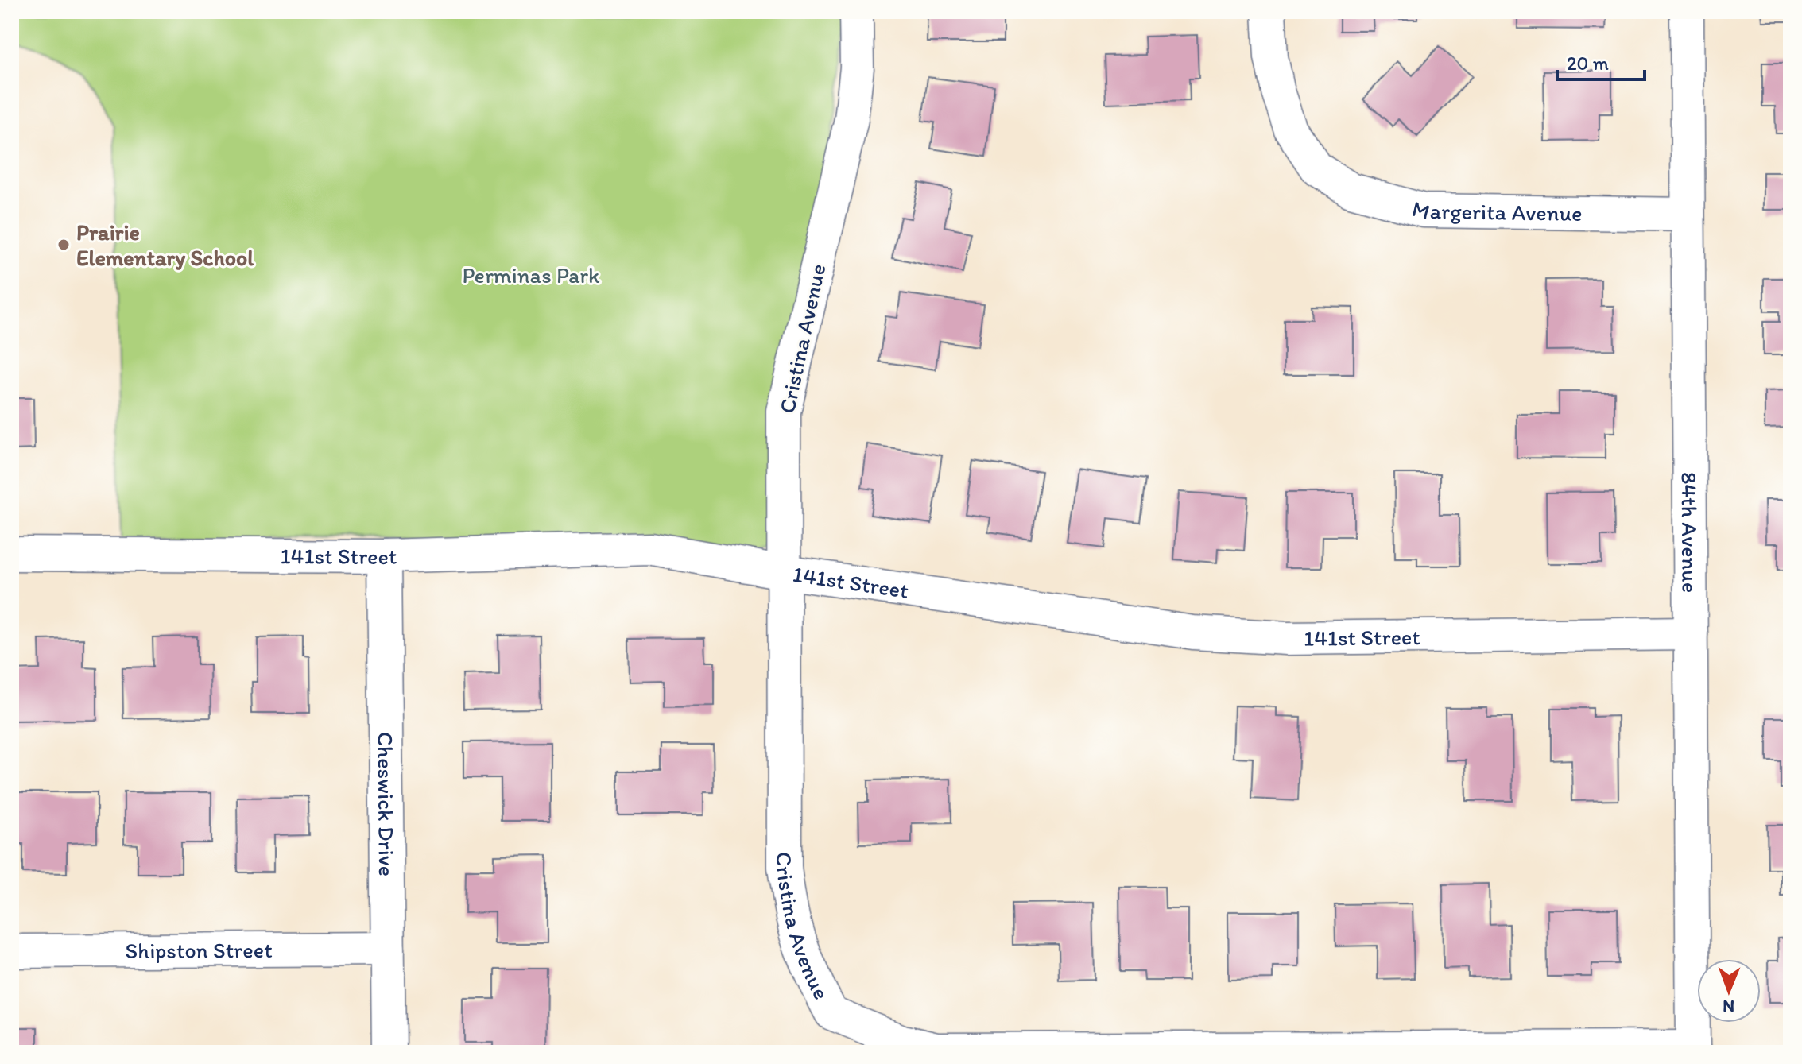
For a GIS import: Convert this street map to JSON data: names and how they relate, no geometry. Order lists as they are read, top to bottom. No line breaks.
{"streets":{"street":["Margerita Avenue","Cristina Avenue","84th Avenue","141st Street","Cheswick Drive","Shipston Street"]},"crossings":[["Margerita Avenue","84th Avenue"],["Cristina Avenue","84th Avenue"],["Cristina Avenue","141st Street"],["84th Avenue","141st Street"],["141st Street","Cheswick Drive"],["Cheswick Drive","Shipston Street"]],"parks":["Perminas Park"],"places":["Prairie Elementary School"],"scale_bar":"20 m","north":"bottom"}
